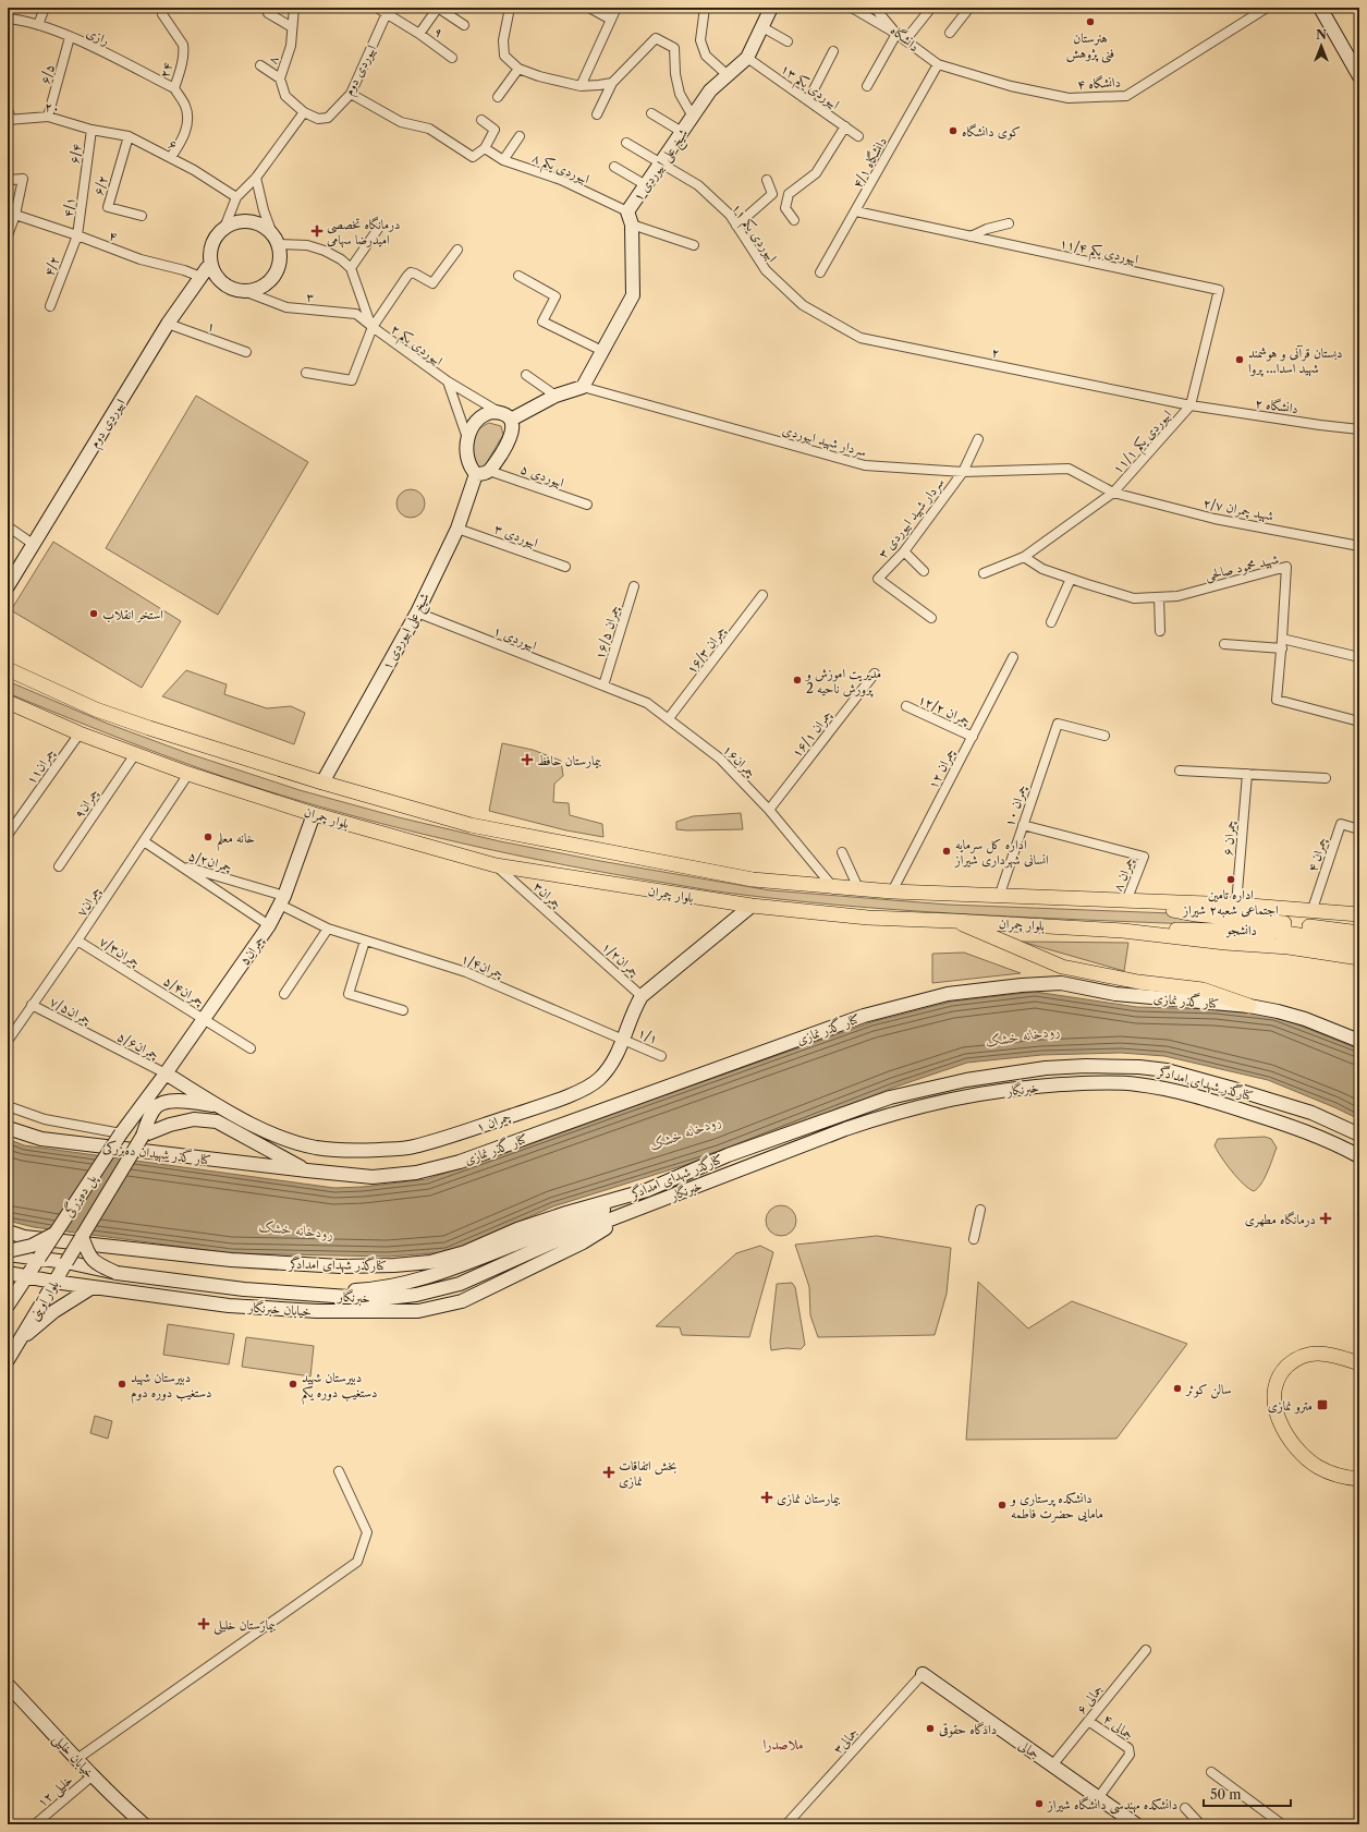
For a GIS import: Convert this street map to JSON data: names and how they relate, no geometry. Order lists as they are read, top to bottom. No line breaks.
{"streets":{"main road":["ابیوردی دوم","شیخ علی ابیوردی ۱","بلوار چمران","دانشجو","چمران۵","کنار گذر نمازی","کنارگذر شهدای امدادگر","خبرنگار","چمران ۱","کنار گذر شهیدان ده‌بزرکی","پل ده‌بزرگی","بلوار آوینی","خیابان خبرنگار","جمالی","خیابان خلیلی"],"street":["۹","رازی","دانشگاه","۸","۲۴","۶/۵","۴ دانشگاه","۱۳ ابیوردی یکم","۲۰","۶","۶/۴","۴/۱ دانشگاه","۸ ابیوردی یکم","۶/۲","۴/۱","۱۱ ابیوردی یکم","۴","۱۱/۴ ابیوردی یکم","۴/۲","۳","۱","۲ ابیوردی یکم","۲","۲ دانشگاه","سردار شهید ابیوردی","۱۱/۱ ابیوردی یکم","۵ ابیوردی","۲/۷ شهید چمران","۳ سردار شهید ابیوردی","۳ ابیوردی","شهید محمود صالحی","۱۶/۵ چمران","۱ ابیوردی","۱۶/۳ چمران","۱۲/۲ چمران","۱۶/۱ چمران","چمران۱۶","چمران۱۱","۱۲ چمران","چمران۹","۱۰ چمران","۶ چمران","۴ چمران","چمران۵/۲","۸ چمران","چمران۳","چمران۷","چمران۷/۳","چمران۱/۲","چمران۱/۴","چمران۵/۴","چمران۷/۵","۱/۱","چمران۵/۶","۶ جمالی","۴ جمالی","جمالی۳","۱۲ خلیلی"]},"crossings":[["۹","ابیوردی دوم"],["رازی","۲۴"],["رازی","۶/۵"],["دانشگاه","۴ دانشگاه"],["دانشگاه","۴/۱ دانشگاه"],["۸","ابیوردی دوم"],["۲۴","۶"],["ابیوردی دوم","۴"],["ابیوردی دوم","۳"],["ابیوردی دوم","۱"],["۶/۵","۲۰"],["۴ دانشگاه","۴/۱ دانشگاه"],["۱۳ ابیوردی یکم","شیخ علی ابیوردی ۱"],["۲۰","۶"],["۲۰","۶/۴"],["۶","۶/۴"],["۶","۶/۲"],["۶/۴","۴/۱"],["۴/۱ دانشگاه","۱۱/۴ ابیوردی یکم"],["شیخ علی ابیوردی ۱","۸ ابیوردی یکم"],["شیخ علی ابیوردی ۱","۱۱ ابیوردی یکم"],["شیخ علی ابیوردی ۱","۲ ابیوردی یکم"],["شیخ علی ابیوردی ۱","سردار شهید ابیوردی"],["شیخ علی ابیوردی ۱","۵ ابیوردی"],["شیخ علی ابیوردی ۱","۳ ابیوردی"],["شیخ علی ابیوردی ۱","۱ ابیوردی"],["شیخ علی ابیوردی ۱","بلوار چمران"],["۴/۱","۴"],["۴/۱","۴/۲"],["۱۱ ابیوردی یکم","۲"],["۴","۴/۲"],["۴","۳"],["۱۱/۴ ابیوردی یکم","۲"],["۱۱/۴ ابیوردی یکم","۲ دانشگاه"],["۱۱/۴ ابیوردی یکم","۱۱/۱ ابیوردی یکم"],["۳","۲ ابیوردی یکم"],["۲","۲ دانشگاه"],["۲","۱۱/۱ ابیوردی یکم"],["۲ دانشگاه","۱۱/۱ ابیوردی یکم"],["سردار شهید ابیوردی","۱۱/۱ ابیوردی یکم"],["سردار شهید ابیوردی","۲/۷ شهید چمران"],["سردار شهید ابیوردی","۳ سردار شهید ابیوردی"],["۱۱/۱ ابیوردی یکم","۲/۷ شهید چمران"],["۱۶/۵ چمران","۱ ابیوردی"],["۱۶/۵ چمران","چمران۱۶"],["۱ ابیوردی","چمران۱۶"],["۱۶/۳ چمران","چمران۱۶"],["۱۲/۲ چمران","۱۲ چمران"],["۱۶/۱ چمران","چمران۱۶"],["چمران۱۶","بلوار چمران"],["چمران۱۱","بلوار چمران"],["۱۲ چمران","بلوار چمران"],["چمران۹","بلوار چمران"],["۱۰ چمران","بلوار چمران"],["۱۰ چمران","۸ چمران"],["بلوار چمران","۶ چمران"],["بلوار چمران","۴ چمران"],["بلوار چمران","۸ چمران"],["بلوار چمران","چمران۳"],["بلوار چمران","چمران۷"],["بلوار چمران","دانشجو"],["بلوار چمران","چمران۵"],["بلوار چمران","چمران ۱"],["چمران۵/۲","چمران۵"],["چمران۵/۲","چمران۱/۴"],["۸ چمران","دانشجو"],["چمران۳","چمران۱/۲"],["چمران۷","چمران۷/۳"],["چمران۷","چمران۷/۵"],["چمران۵","چمران۵/۴"],["چمران۵","چمران۵/۶"],["چمران۵","چمران ۱"],["چمران۵","پل ده‌بزرگی"],["چمران۷/۳","چمران۵/۴"],["چمران۱/۲","چمران ۱"],["چمران۱/۴","۱/۱"],["چمران۱/۴","چمران ۱"],["کنار گذر نمازی","کنار گذر شهیدان ده‌بزرکی"],["چمران۷/۵","چمران۵/۶"],["۱/۱","چمران ۱"],["چمران۵/۶","چمران ۱"],["چمران۵/۶","پل ده‌بزرگی"],["خبرنگار","پل ده‌بزرگی"],["خبرنگار","بلوار آوینی"],["خبرنگار","خیابان خبرنگار"],["چمران ۱","پل ده‌بزرگی"],["پل ده‌بزرگی","بلوار آوینی"],["۶ جمالی","۴ جمالی"],["۶ جمالی","جمالی"],["۴ جمالی","جمالی"],["جمالی۳","جمالی"],["خیابان خلیلی","۱۲ خلیلی"]],"districts":["ملاصدرا"],"water":["رودخانه خشک"],"places":{"other":["هنرستان فنی پژوهش","کوی دانشگاه","دبستان قرآنی و هوشمند شهید اسدا... پروا","استخر انقلاب","مدیریت اموزش و پرورش ناحیه 2","خانه معلم","اداره کل سرمایه انسانی شهرداری شیراز","اداره تامین اجتماعی شعبه۲ شیراز","دبیرستان شهید دستغیب دوره دوم","دبیرستان شهید دستغیب دوره یکم","سالن کوثر","دانشکده پرستاری و مامایی حضرت فاطمه","دادگاه حقوقی","دانشکده مهندسی دانشگاه شیراز"],"health":["درمانگاه تخصصی امیدرضا سهامی","بیمارستان حافظ","درمانگاه مطهری","بخش اتفاقات نمازی","بیمارستان نمازی","بیمارستان خلیلی"],"transit":["مترو نمازی"]},"scale_bar":"50 m","north":"top"}
